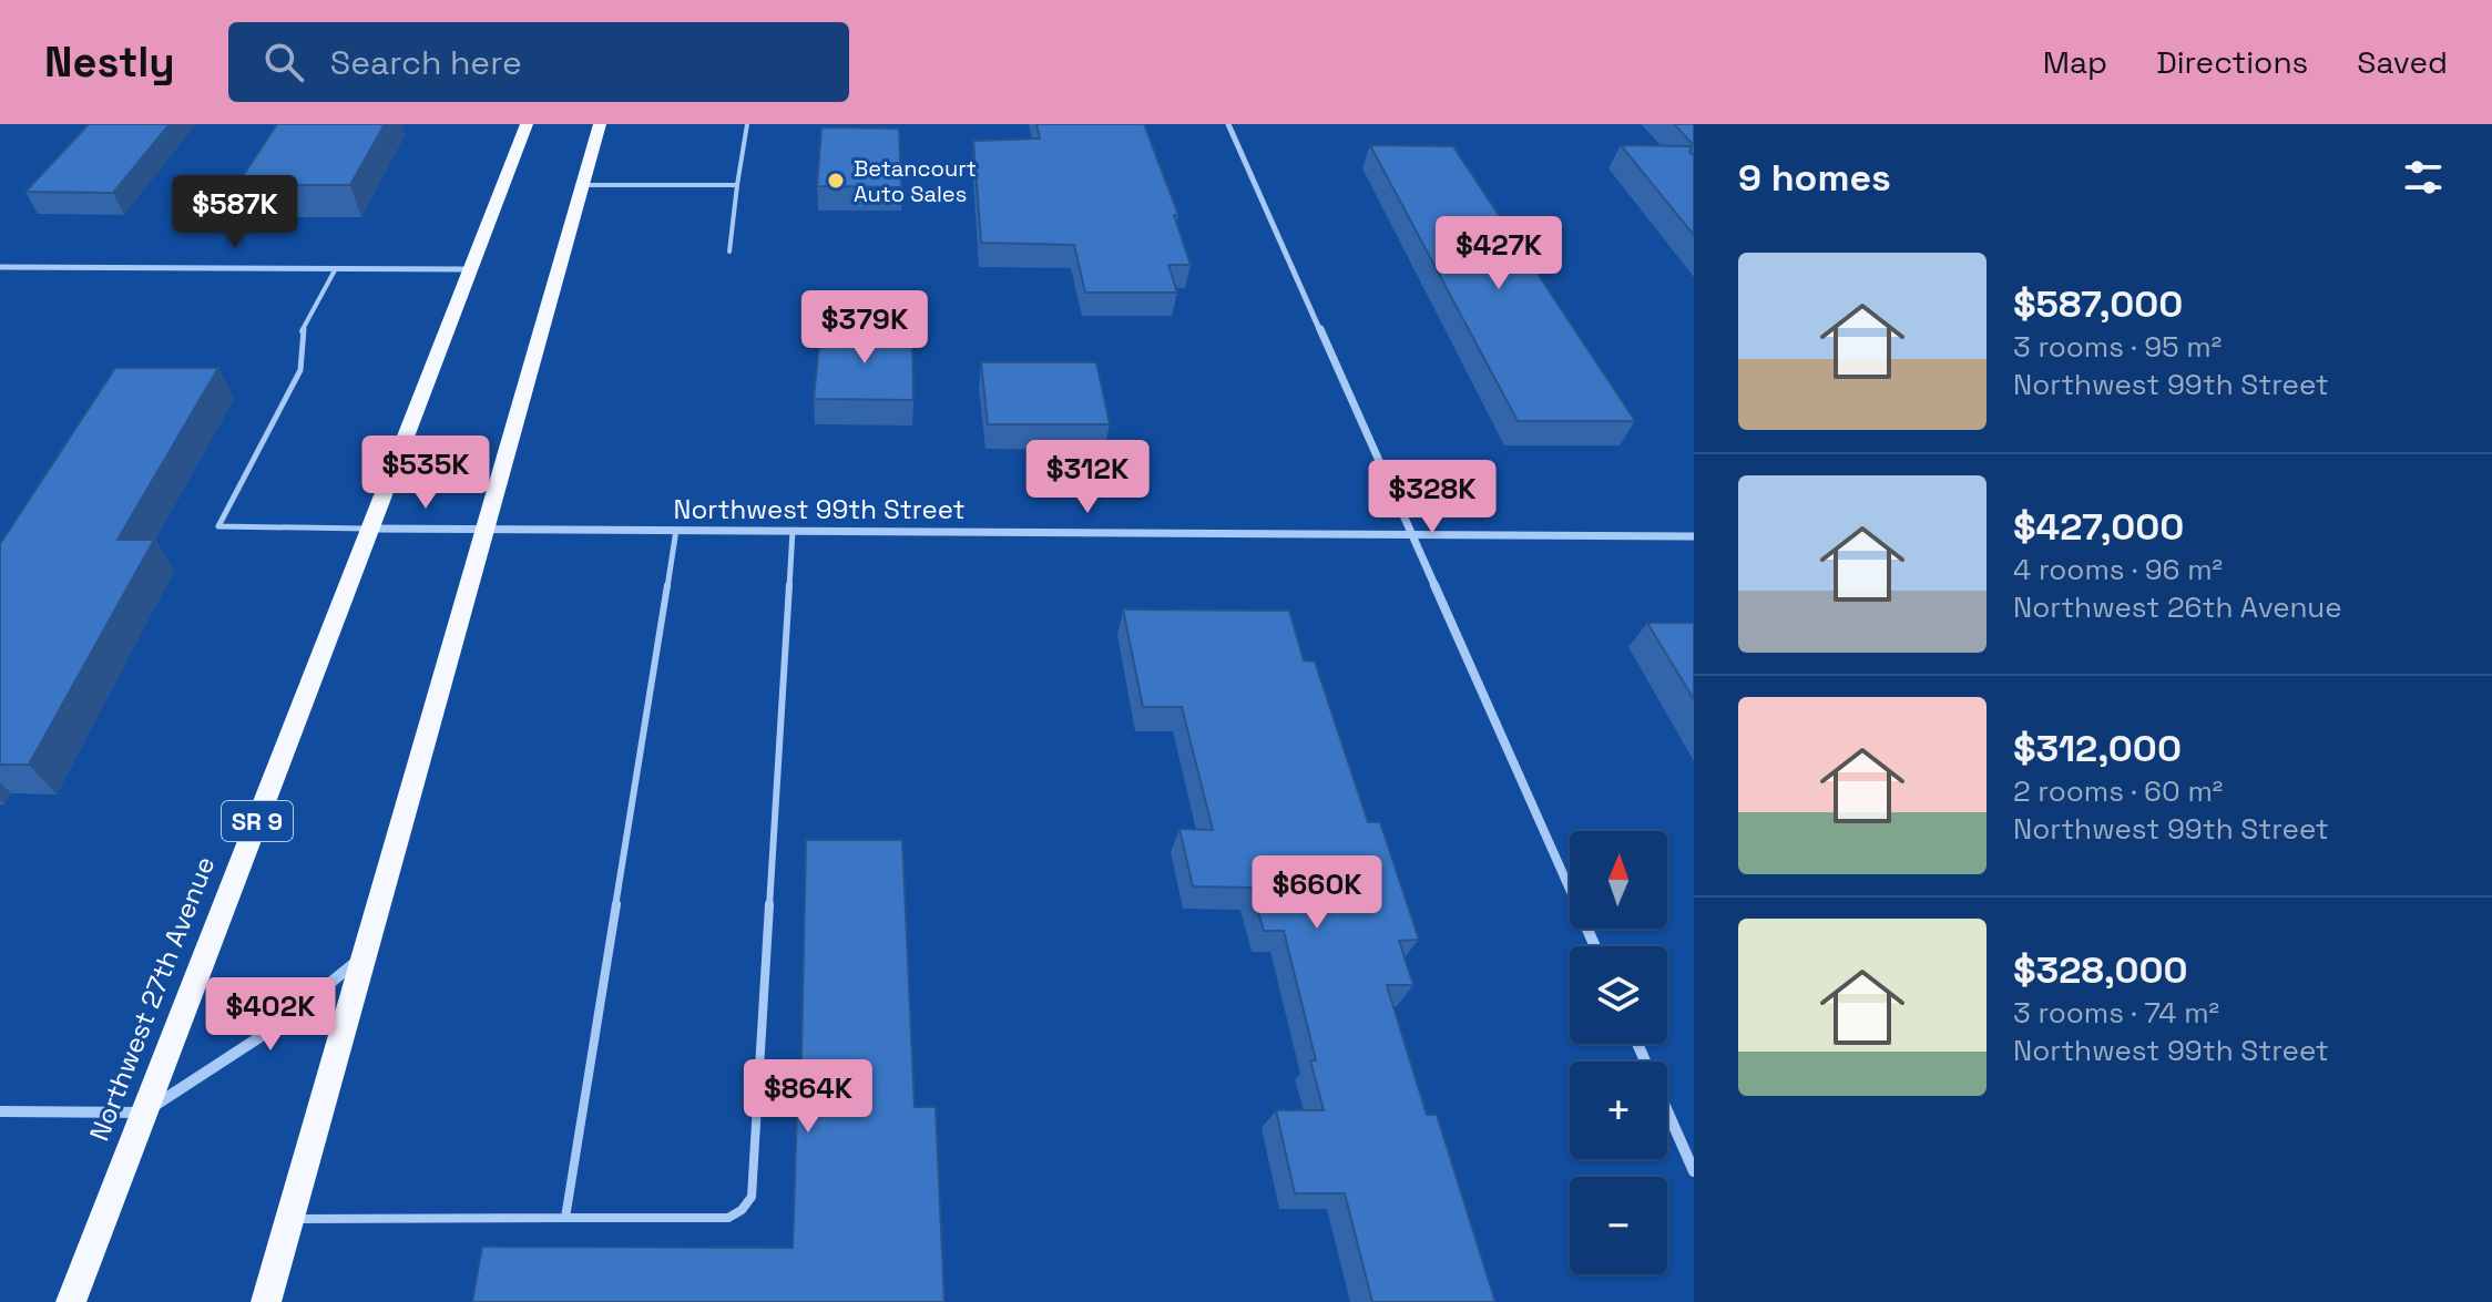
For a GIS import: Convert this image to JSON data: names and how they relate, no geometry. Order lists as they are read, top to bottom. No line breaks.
{"streets":{"main road":["SR 9","Northwest 27th Avenue"],"street":["Northwest 99th Street"]},"crossings":[["Northwest 99th Street","Northwest 27th Avenue"]],"places":["Betancourt Auto Sales"],"north":"top","page":{"header":"Nestly","search":"Search here","nav":["Map","Directions","Saved"],"heading":"9 homes","price":["$587K","$427K","$379K","$535K","$312K","$328K","$660K","$402K","$864K"],"list":[{"name":"$587,000","note":"3 rooms · 95 m² · Northwest 99th Street"},{"name":"$427,000","note":"4 rooms · 96 m² · Northwest 26th Avenue"},{"name":"$312,000","note":"2 rooms · 60 m² · Northwest 99th Street"},{"name":"$328,000","note":"3 rooms · 74 m² · Northwest 99th Street"}],"map_buttons":["+","−"]}}
